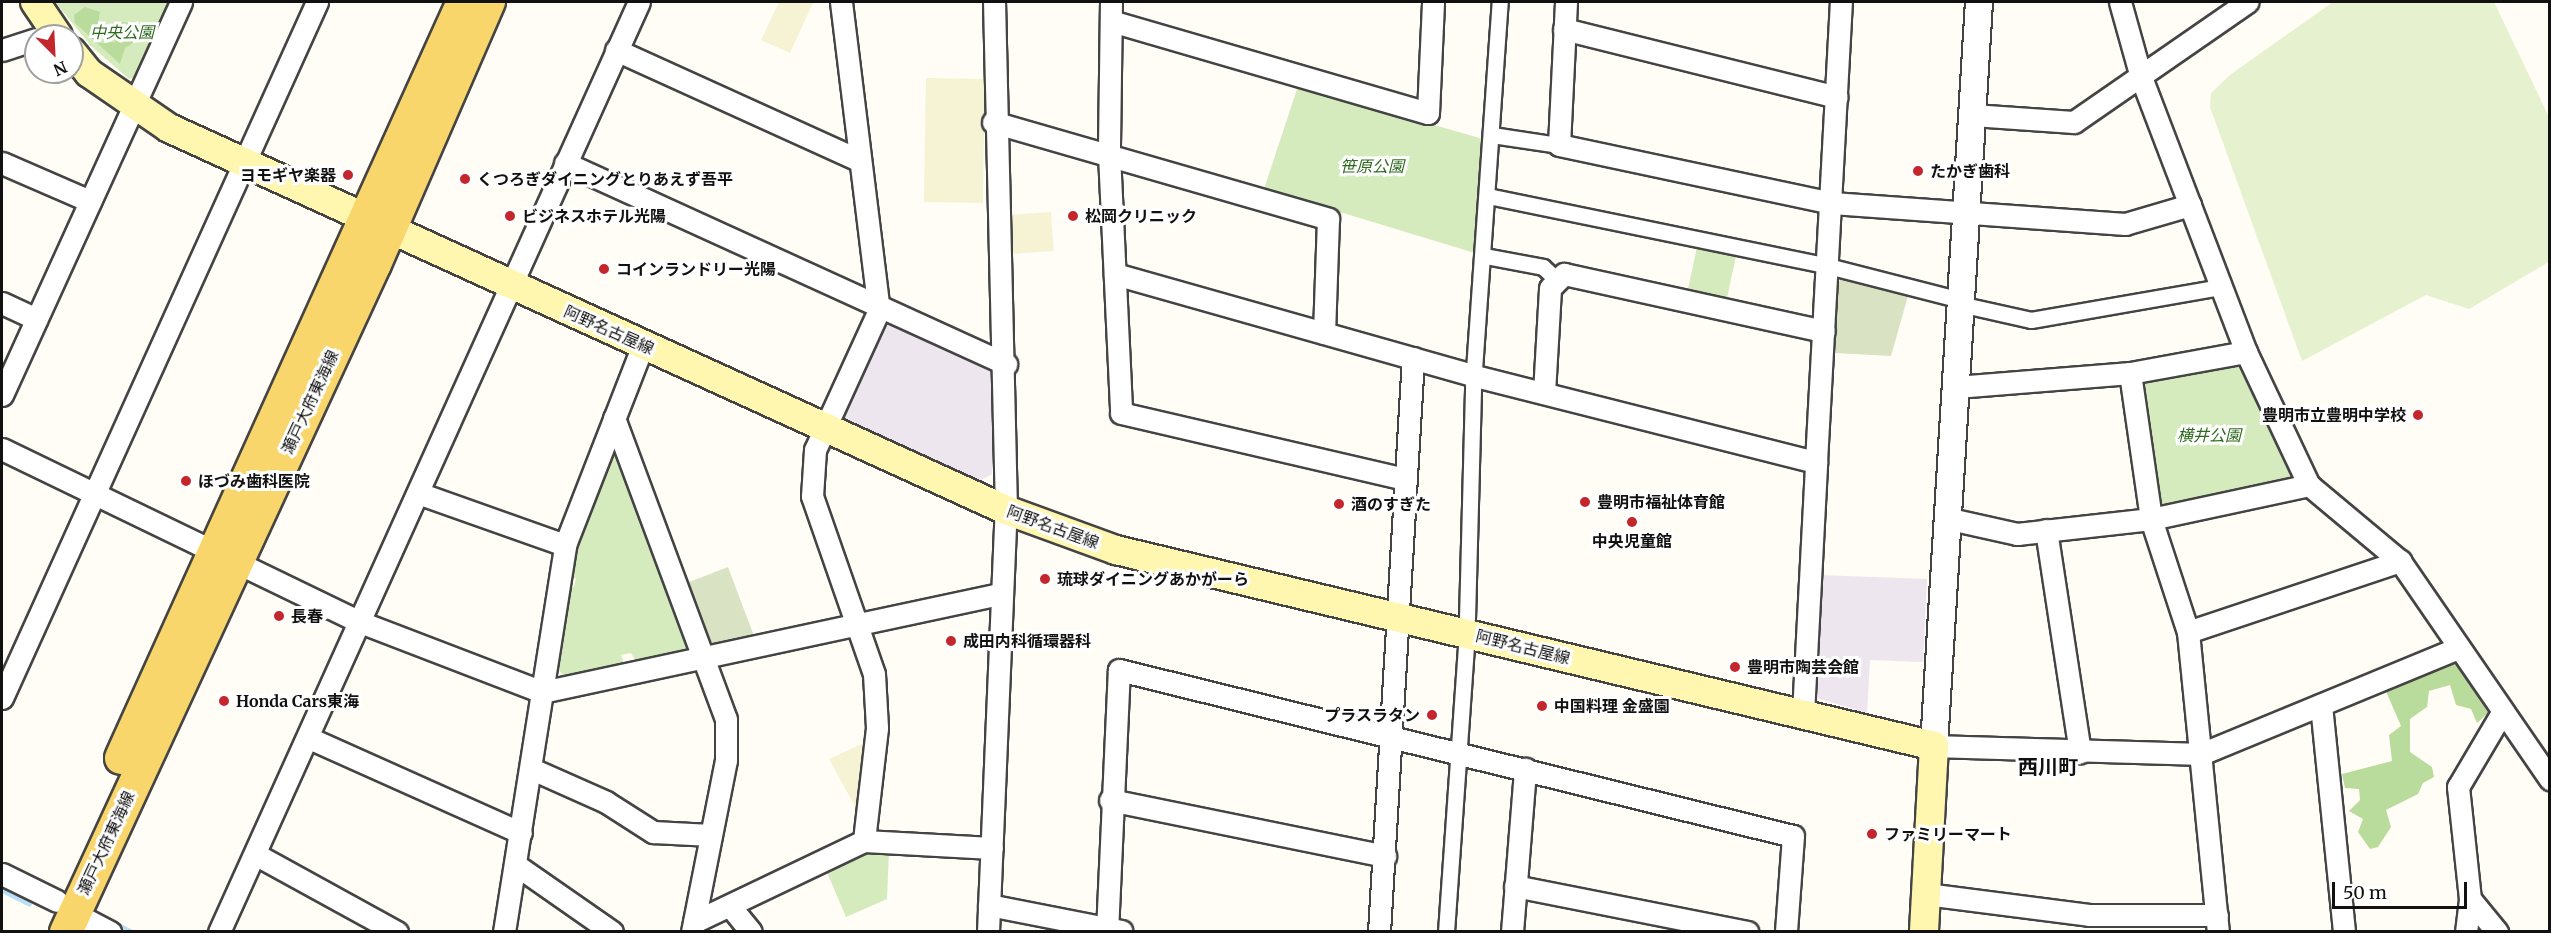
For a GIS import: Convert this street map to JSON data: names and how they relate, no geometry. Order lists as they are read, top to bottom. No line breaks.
{"streets":{"main road":["阿野名古屋線","瀬戸大府東海線"]},"crossings":[["阿野名古屋線","瀬戸大府東海線"]],"districts":["西川町"],"parks":["中央公園","笹原公園","横井公園"],"places":["たかぎ歯科","ヨモギヤ楽器","くつろぎダイニングとりあえず吾平","ビジネスホテル光陽","松岡クリニック","コインランドリー光陽","豊明市立豊明中学校","ほづみ歯科医院","豊明市福祉体育館","酒のすぎた","中央児童館","琉球ダイニングあかがーら","長春","成田内科循環器科","豊明市陶芸会館","Honda Cars東海","中国料理 金盛園","プラスラタン","ファミリーマート"],"scale_bar":"50 m","north":"bottom right"}
